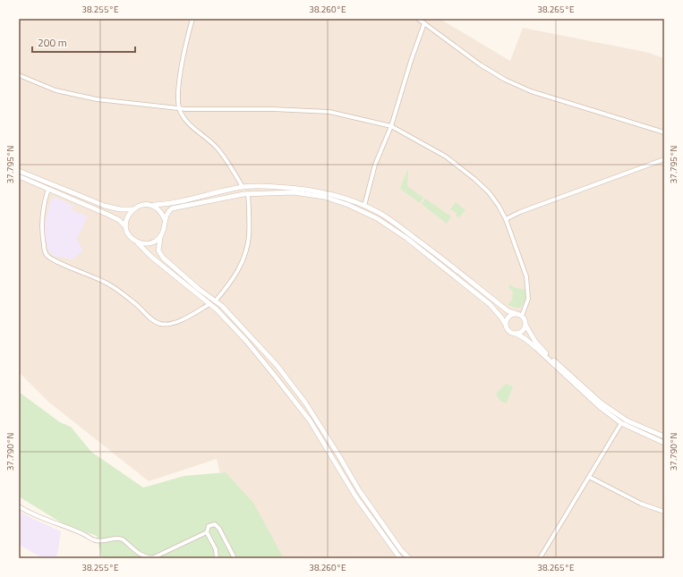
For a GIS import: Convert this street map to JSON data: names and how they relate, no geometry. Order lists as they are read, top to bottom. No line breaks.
{"scale_bar":"200 m","coordinates":["38.255°E","38.260°E","38.265°E","37.795°N","37.790°N"]}
